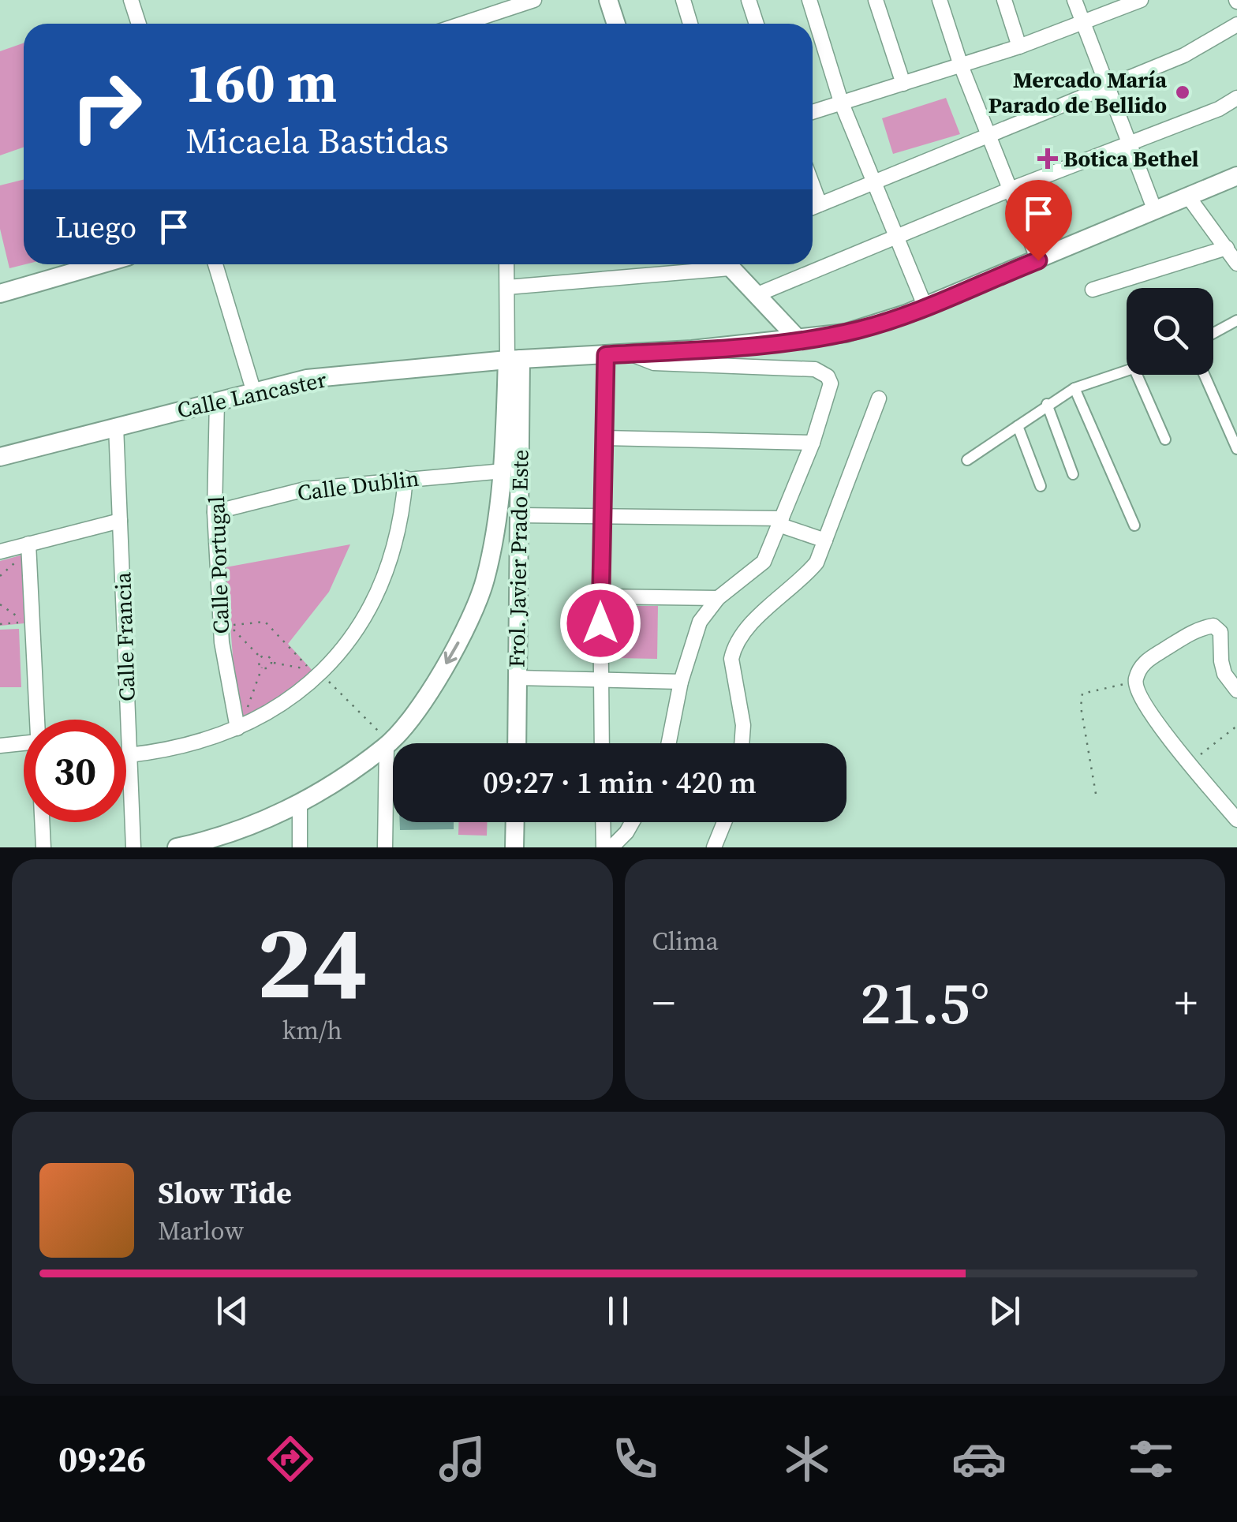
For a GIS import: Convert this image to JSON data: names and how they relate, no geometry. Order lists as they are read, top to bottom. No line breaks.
{"streets":{"street":["Calle Lancaster","Calle Dublin","Frol. Javier Prado Este","Calle Portugal","Calle Francia"]},"crossings":[["Calle Lancaster","Frol. Javier Prado Este"],["Calle Lancaster","Calle Portugal"],["Calle Lancaster","Calle Francia"],["Calle Dublin","Calle Portugal"]],"places":{"other":["Mercado María Parado de Bellido"],"health":["Botica Bethel"]},"page":{"turn":["160 m","Micaela Bastidas"],"then":"Luego","limit":"30","trip":"09:27 · 1 min · 420 m","tile":[["24","km/h"],"Clima"],"heat":["−","21.5°","+"],"song":["Slow Tide","Marlow"],"tabs":"09:26"}}
